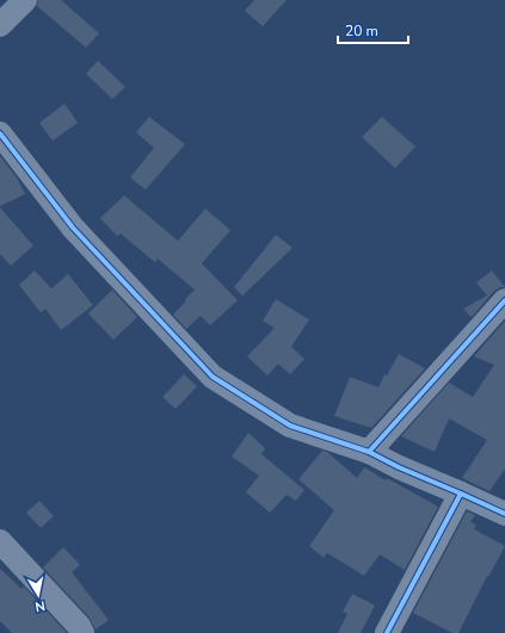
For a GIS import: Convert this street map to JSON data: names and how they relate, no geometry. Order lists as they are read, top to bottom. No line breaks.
{"scale_bar":"20 m","north":"bottom"}
